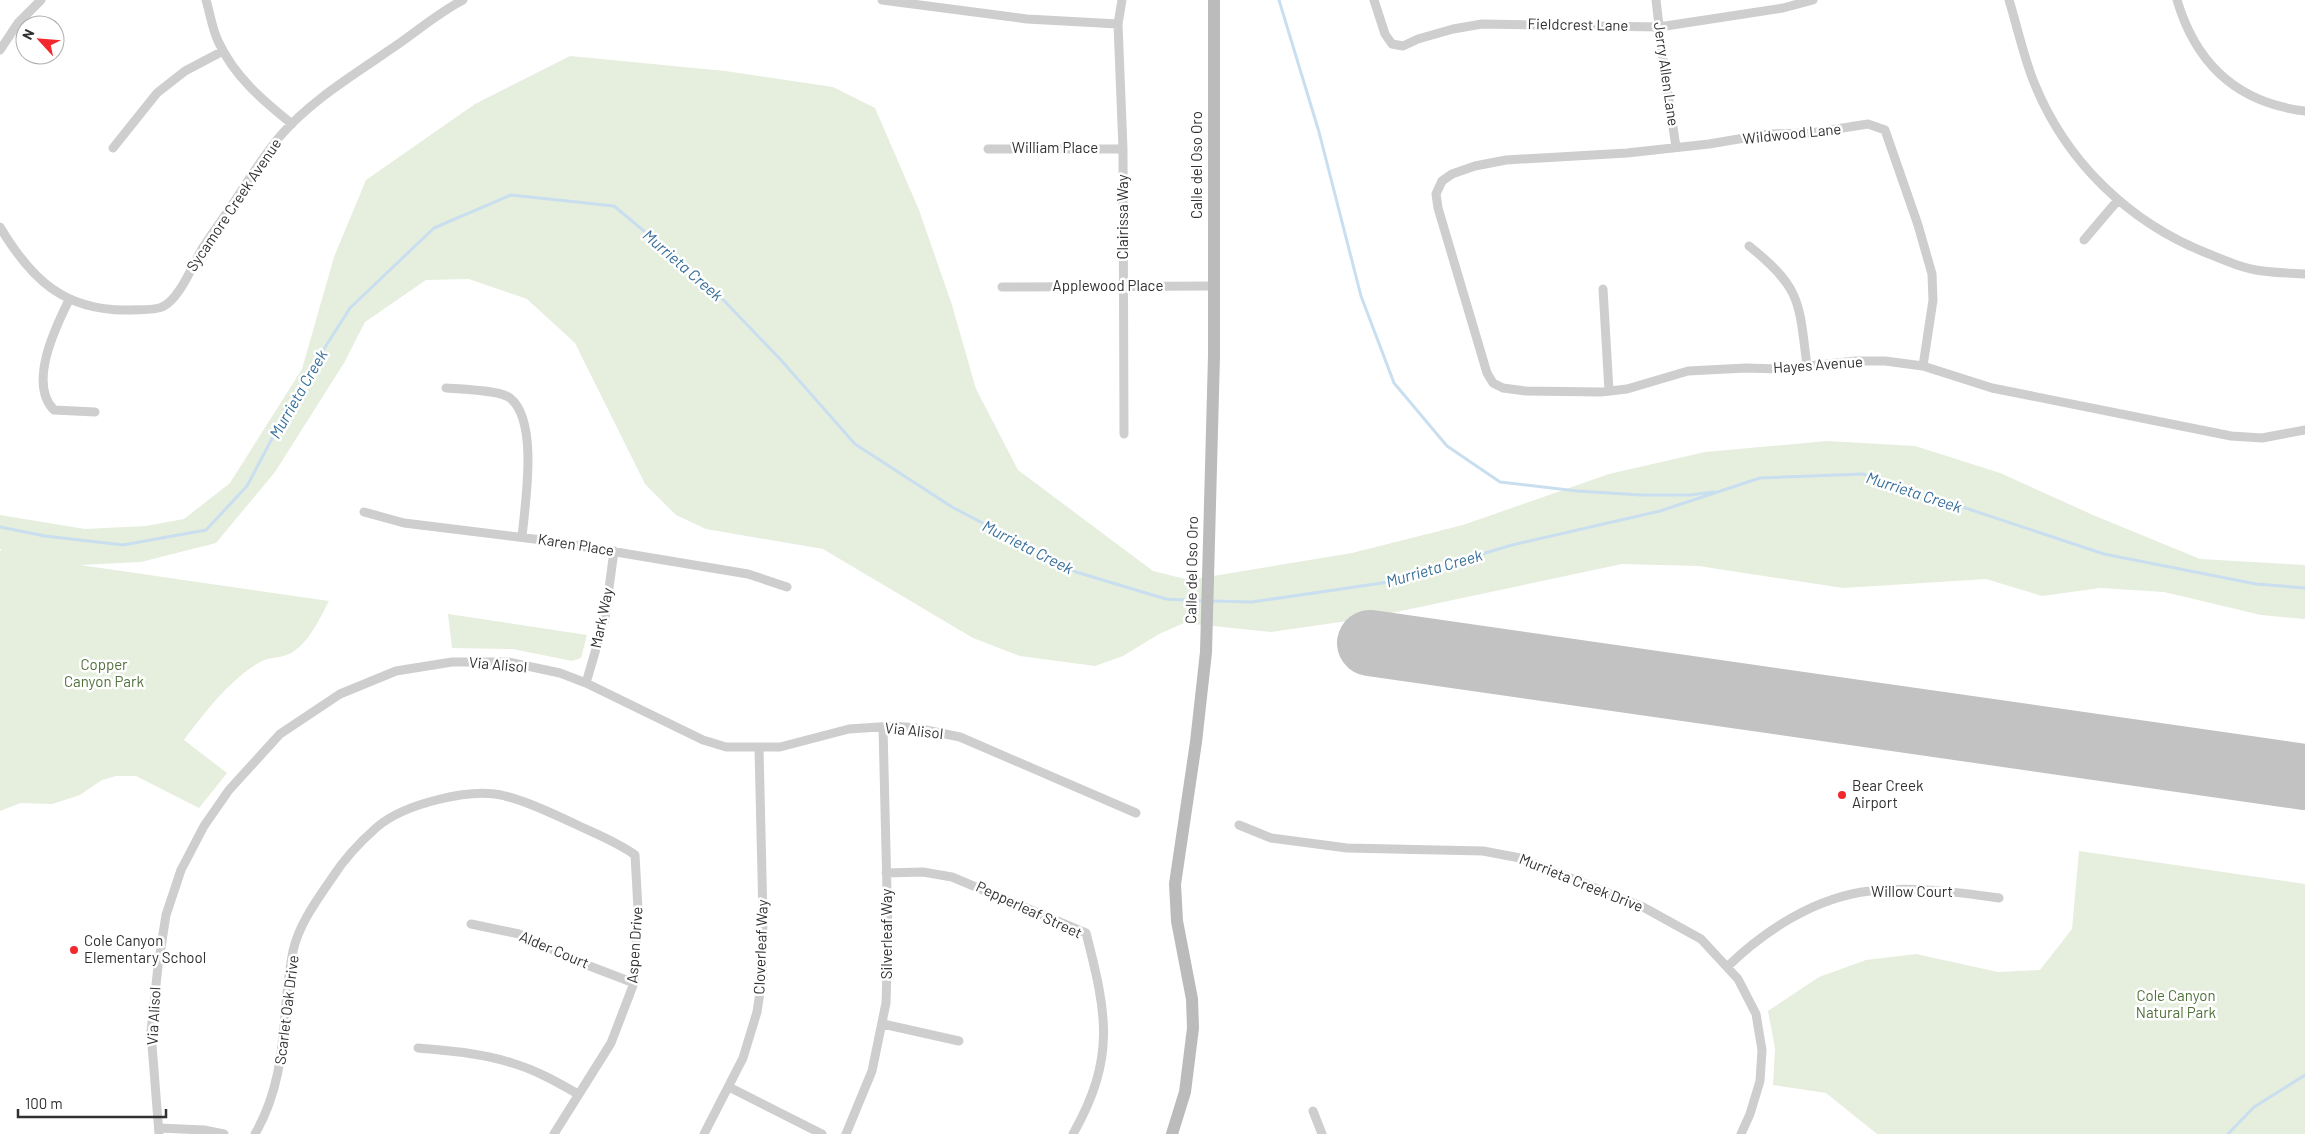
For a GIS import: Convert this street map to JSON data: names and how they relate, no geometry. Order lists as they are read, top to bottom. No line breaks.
{"streets":{"main road":["Calle del Oso Oro"],"street":["Fieldcrest Lane","Jerry Allen Lane","Wildwood Lane","William Place","Sycamore Creek Avenue","Clairissa Way","Applewood Place","Hayes Avenue","Karen Place","Mark Way","Via Alisol","Murrieta Creek Drive","Willow Court","Pepperleaf Street","Silverleaf Way","Aspen Drive","Cloverleaf Way","Alder Court","Scarlet Oak Drive"]},"crossings":[["Fieldcrest Lane","Jerry Allen Lane"],["Jerry Allen Lane","Wildwood Lane"],["Wildwood Lane","Hayes Avenue"],["William Place","Clairissa Way"],["Calle del Oso Oro","Applewood Place"],["Clairissa Way","Applewood Place"],["Karen Place","Mark Way"],["Mark Way","Via Alisol"],["Via Alisol","Silverleaf Way"],["Via Alisol","Cloverleaf Way"],["Murrieta Creek Drive","Willow Court"],["Pepperleaf Street","Silverleaf Way"],["Aspen Drive","Alder Court"],["Aspen Drive","Scarlet Oak Drive"]],"water":["Murrieta Creek"],"parks":["Copper Canyon Park","Cole Canyon Natural Park"],"places":["Bear Creek Airport","Cole Canyon Elementary School"],"scale_bar":"100 m","north":"top left"}
